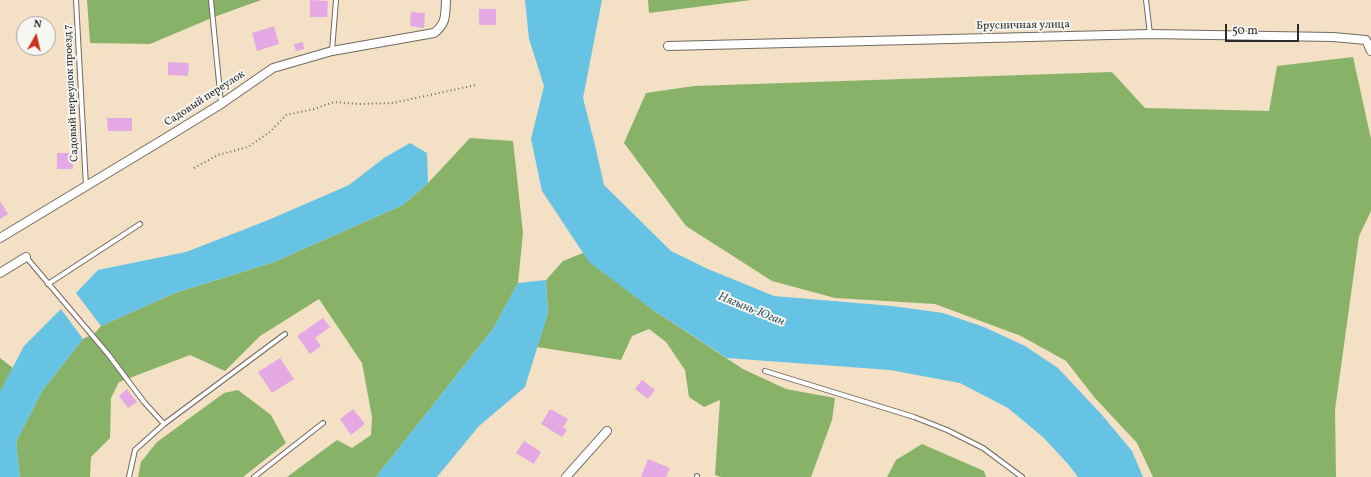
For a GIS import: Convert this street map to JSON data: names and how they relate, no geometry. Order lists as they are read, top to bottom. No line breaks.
{"streets":{"street":["Брусничная улица","Садовый переулок"],"lane":["Садовый переулок проезд 7"]},"crossings":[["Садовый переулок проезд 7","Садовый переулок"]],"water":["Нягынь-Юган"],"scale_bar":"50 m","north":"top"}
